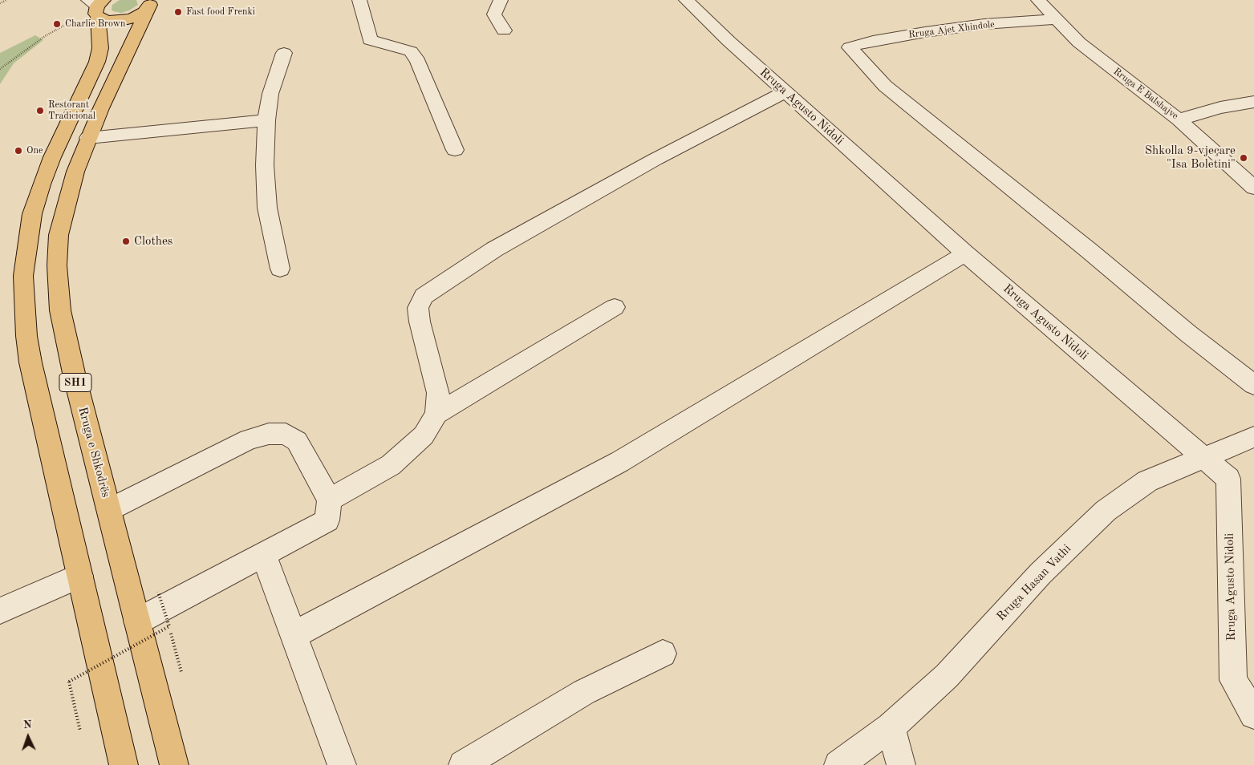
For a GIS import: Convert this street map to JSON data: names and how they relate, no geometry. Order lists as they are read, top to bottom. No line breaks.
{"streets":{"main road":["SH1","Rruga e Shkodrës"],"street":["Rruga Ajet Xhindole","Rruga E Balshajve","Rruga Agusto Nidoli","Rruga Hasan Vathi"]},"crossings":[["Rruga Ajet Xhindole","Rruga E Balshajve"],["Rruga Agusto Nidoli","Rruga Hasan Vathi"],["SH1","Rruga e Shkodrës"]],"places":["Fast food Frenki","Charlie Brown","Restorant Tradicional","One","Shkolla 9-vjeçare \"Isa Boletini\"","Clothes"],"north":"top"}
